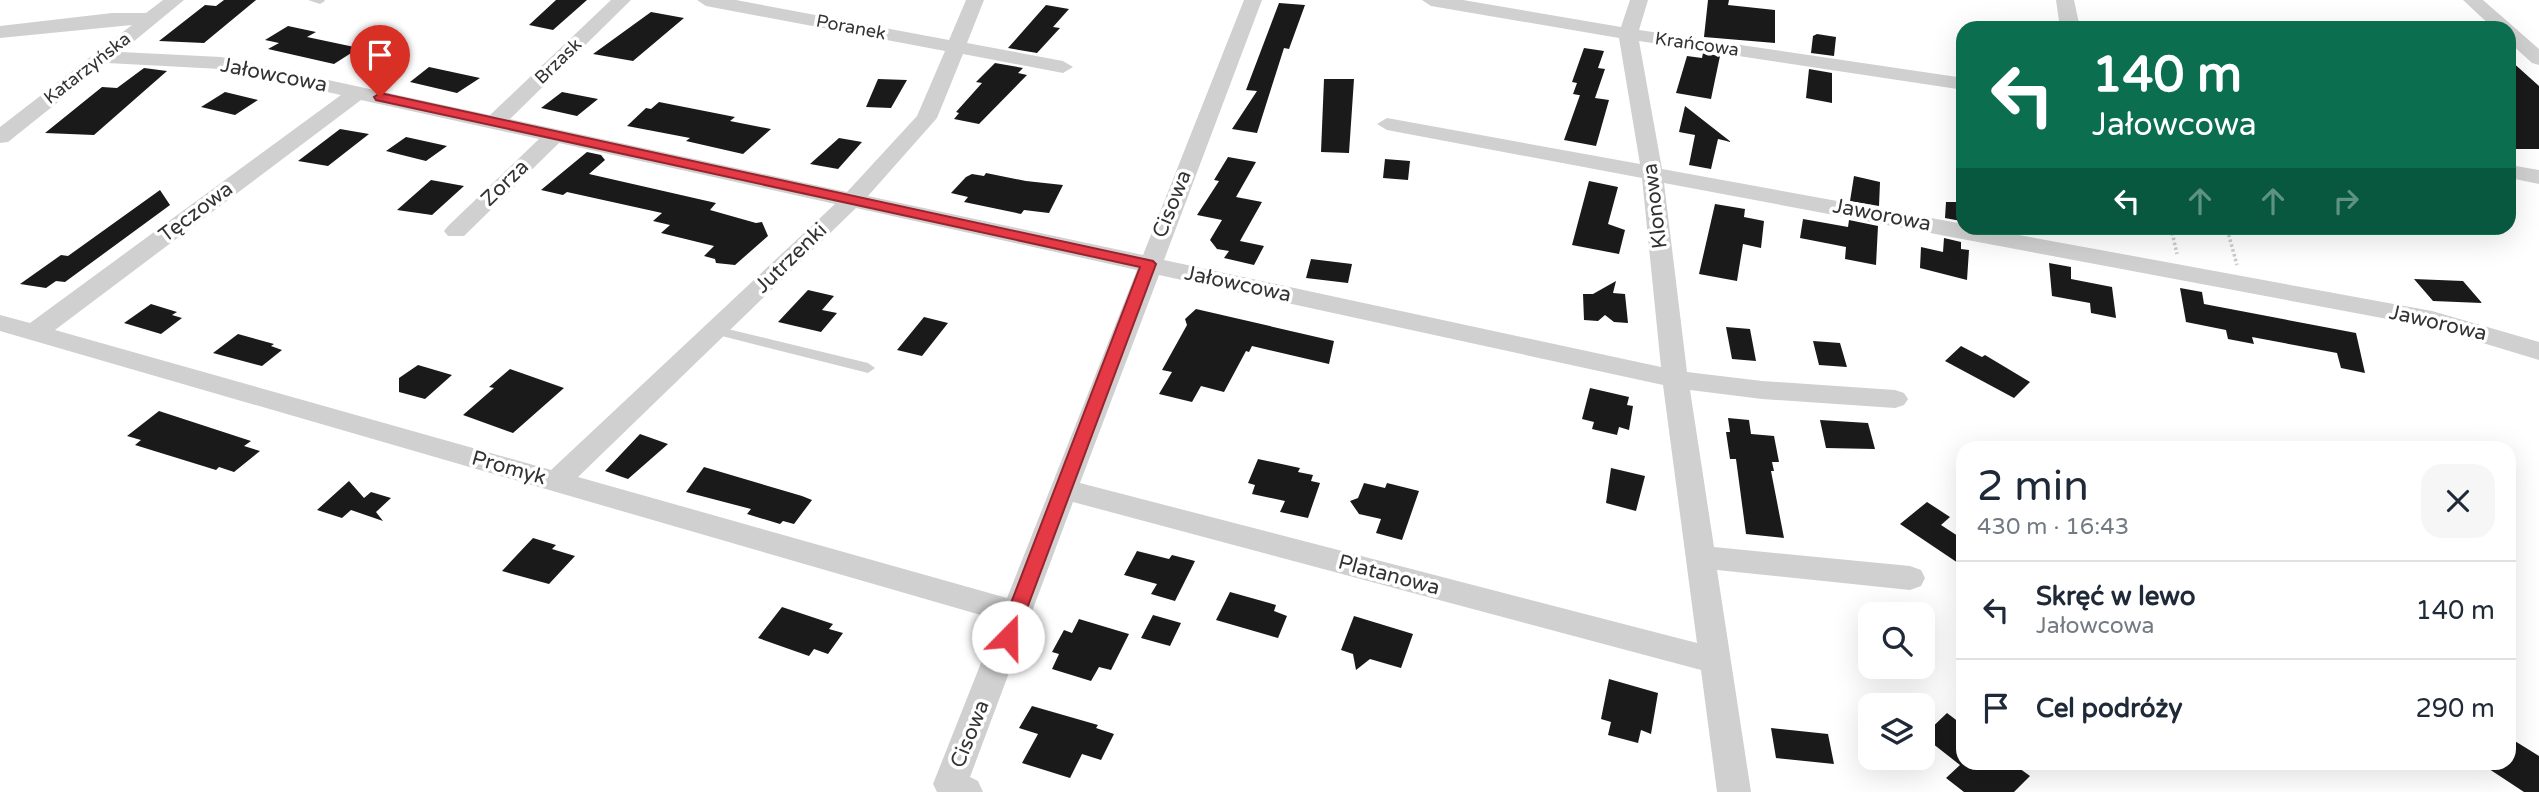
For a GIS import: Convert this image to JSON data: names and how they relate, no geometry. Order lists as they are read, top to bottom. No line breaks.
{"streets":{"street":["Poranek","Krańcowa","Brzask","Katarzyńska","Jałowcowa","Zorza","Cisowa","Klonowa","Tęczowa","Jaworowa","Jutrzenki","Promyk","Platanowa"]},"crossings":[["Poranek","Jutrzenki"],["Krańcowa","Klonowa"],["Brzask","Jałowcowa"],["Katarzyńska","Jałowcowa"],["Jałowcowa","Zorza"],["Jałowcowa","Cisowa"],["Jałowcowa","Klonowa"],["Jałowcowa","Tęczowa"],["Jałowcowa","Jutrzenki"],["Cisowa","Promyk"],["Cisowa","Platanowa"],["Klonowa","Jaworowa"],["Klonowa","Platanowa"],["Tęczowa","Promyk"],["Jutrzenki","Promyk"]],"page":{"turn":["140 m","Jałowcowa"],"heading":["2 min","430 m · 16:43"],"list":[{"name":"Skręć w lewo","note":"Jałowcowa","value":"140 m"},{"name":"Cel podróży","value":"290 m"}]}}
